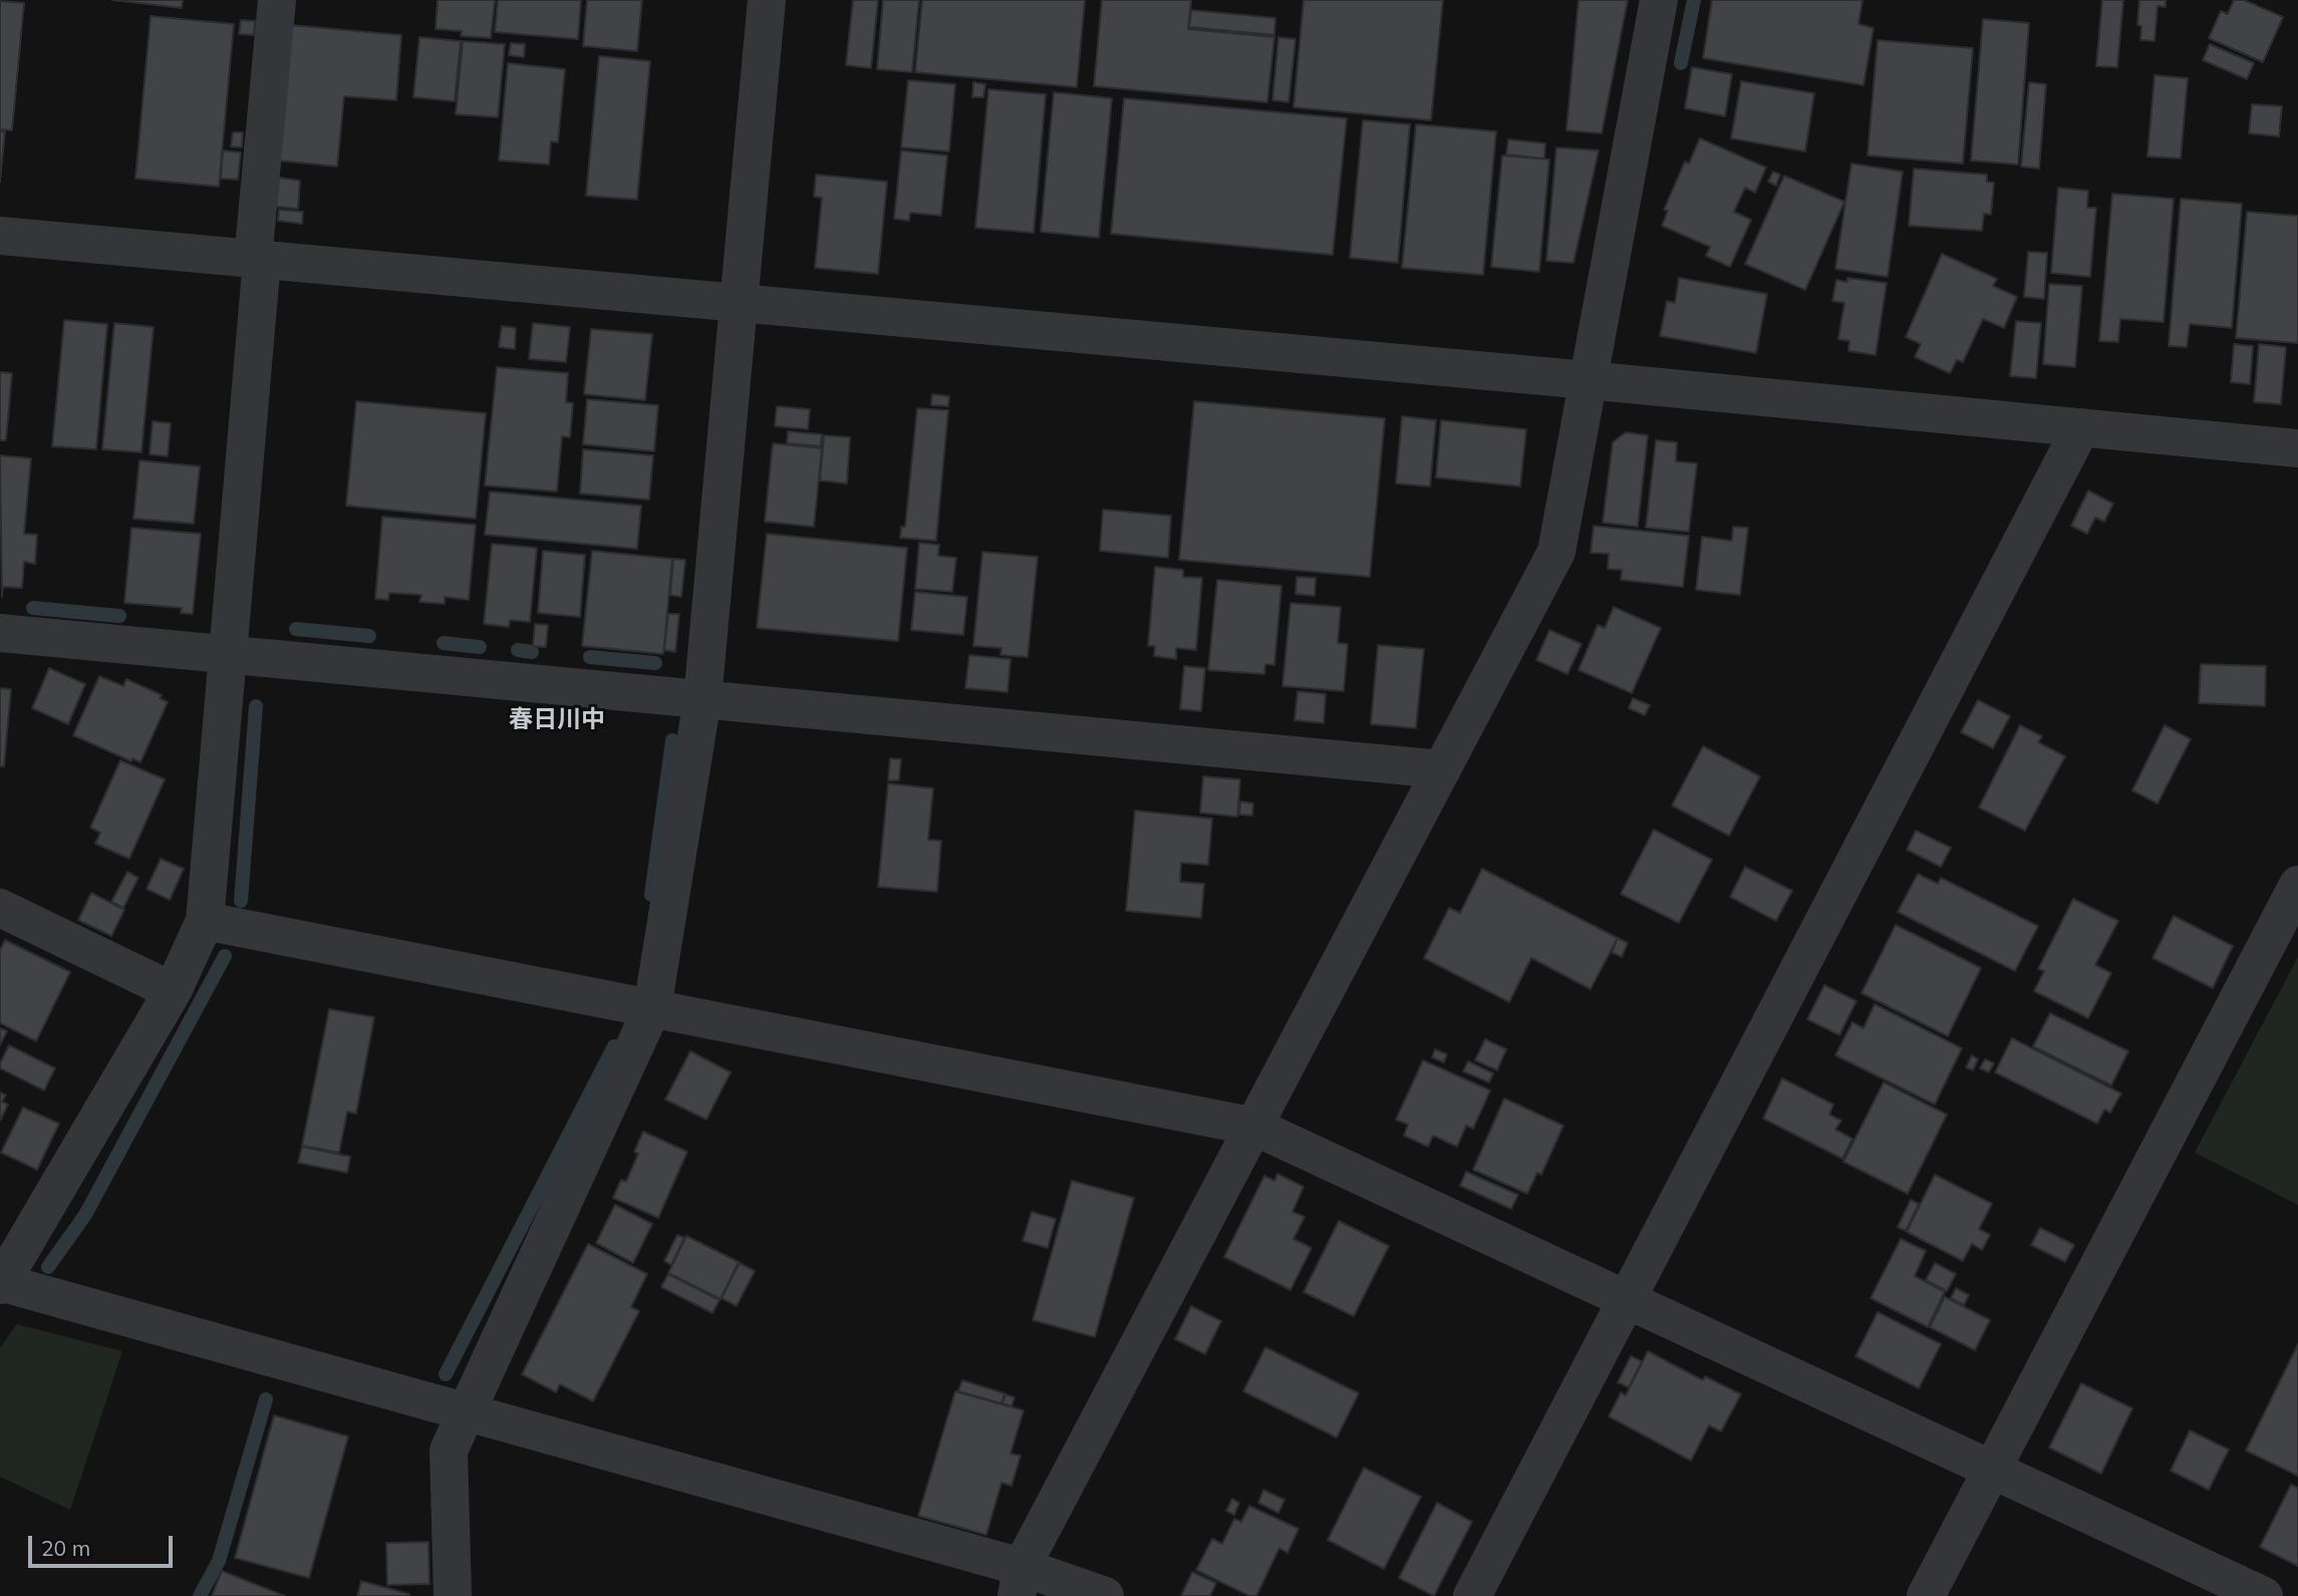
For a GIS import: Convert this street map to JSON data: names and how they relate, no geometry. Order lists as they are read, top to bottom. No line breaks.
{"districts":["春日川中"],"scale_bar":"20 m"}
